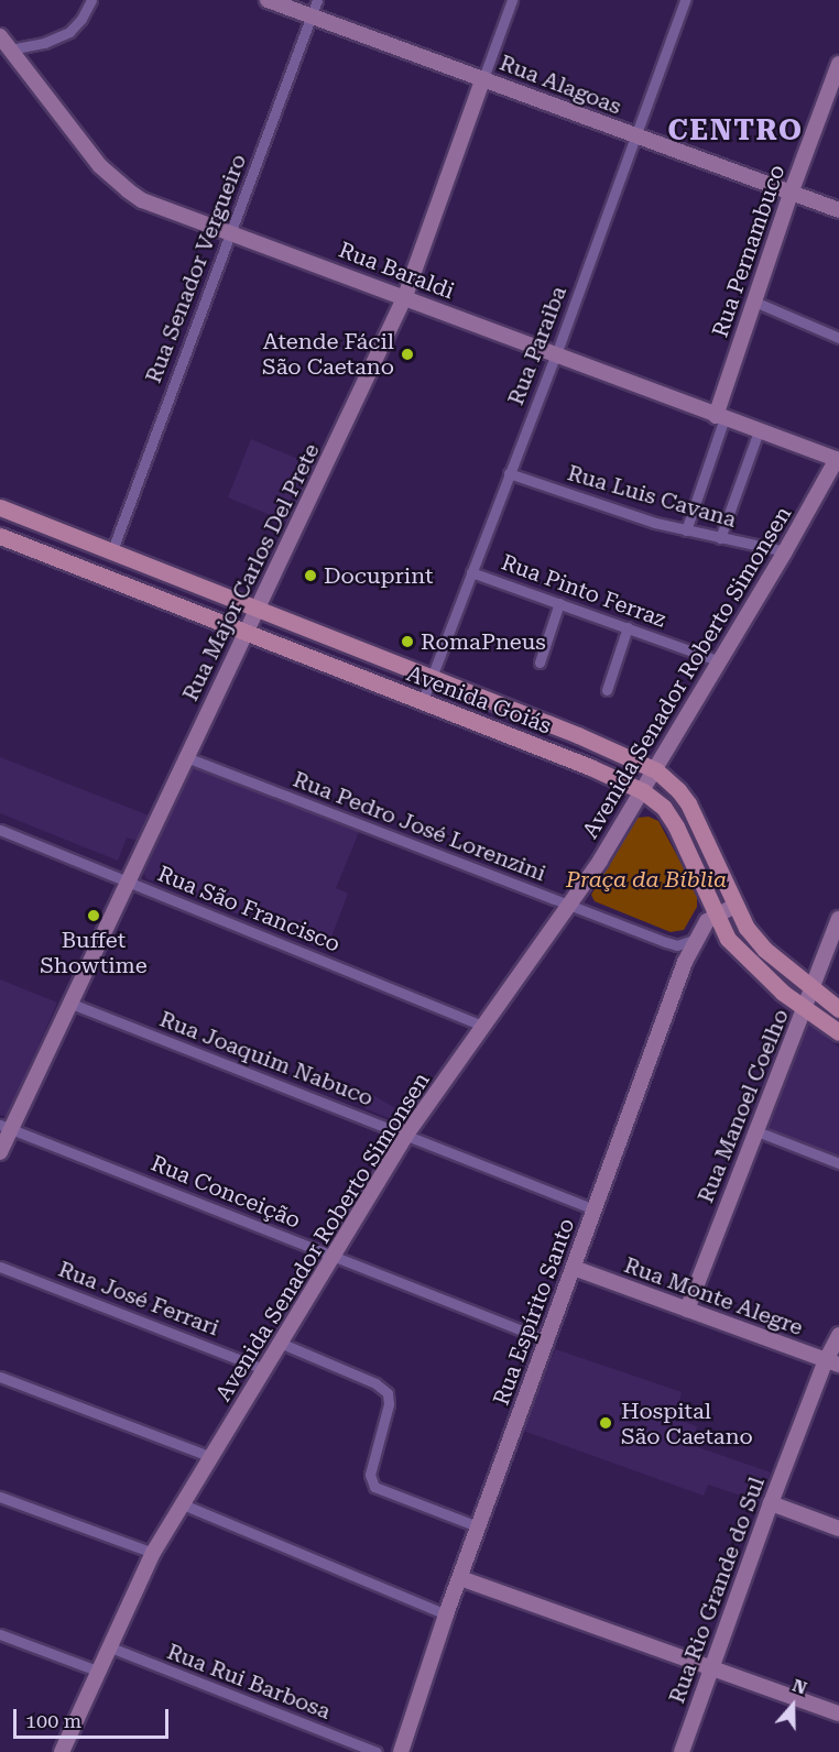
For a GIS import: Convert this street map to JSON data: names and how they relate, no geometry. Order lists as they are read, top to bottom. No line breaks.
{"streets":{"main road":["Avenida Goiás"],"street":["Rua Alagoas","Rua Pernambuco","Rua Senador Vergueiro","Rua Baraldi","Rua Paraiba","Rua Luis Cavana","Rua Major Carlos Del Prete","Rua Pinto Ferraz","Avenida Senador Roberto Simonsen","Rua Pedro José Lorenzini","Rua São Francisco","Rua Joaquim Nabuco","Rua Manoel Coelho","Rua Conceição","Rua Monte Alegre","Rua José Ferrari","Rua Espírito Santo","Rua Rio Grande do Sul","Rua Rui Barbosa"]},"crossings":[["Rua Alagoas","Rua Pernambuco"],["Rua Alagoas","Rua Senador Vergueiro"],["Rua Alagoas","Rua Paraiba"],["Rua Alagoas","Rua Major Carlos Del Prete"],["Rua Pernambuco","Rua Baraldi"],["Rua Senador Vergueiro","Rua Baraldi"],["Rua Senador Vergueiro","Avenida Goiás"],["Rua Baraldi","Rua Paraiba"],["Rua Baraldi","Rua Major Carlos Del Prete"],["Rua Baraldi","Avenida Senador Roberto Simonsen"],["Rua Paraiba","Rua Luis Cavana"],["Rua Paraiba","Rua Pinto Ferraz"],["Rua Paraiba","Avenida Goiás"],["Rua Luis Cavana","Avenida Senador Roberto Simonsen"],["Rua Major Carlos Del Prete","Avenida Goiás"],["Rua Major Carlos Del Prete","Rua Pedro José Lorenzini"],["Rua Major Carlos Del Prete","Rua São Francisco"],["Rua Major Carlos Del Prete","Rua Joaquim Nabuco"],["Rua Major Carlos Del Prete","Rua Conceição"],["Rua Pinto Ferraz","Avenida Senador Roberto Simonsen"],["Avenida Senador Roberto Simonsen","Avenida Goiás"],["Avenida Senador Roberto Simonsen","Rua Pedro José Lorenzini"],["Avenida Senador Roberto Simonsen","Rua São Francisco"],["Avenida Senador Roberto Simonsen","Rua Joaquim Nabuco"],["Avenida Senador Roberto Simonsen","Rua Conceição"],["Avenida Senador Roberto Simonsen","Rua José Ferrari"],["Avenida Senador Roberto Simonsen","Rua Rui Barbosa"],["Avenida Goiás","Rua Manoel Coelho"],["Avenida Goiás","Rua Espírito Santo"],["Rua Joaquim Nabuco","Rua Espírito Santo"],["Rua Manoel Coelho","Rua Monte Alegre"],["Rua Conceição","Rua Espírito Santo"],["Rua Monte Alegre","Rua Espírito Santo"],["Rua Monte Alegre","Rua Rio Grande do Sul"]],"districts":["CENTRO"],"parks":["Praça da Bíblia"],"places":["Atende Fácil São Caetano","Docuprint","RomaPneus","Buffet Showtime","Hospital São Caetano"],"scale_bar":"100 m","north":"top"}
